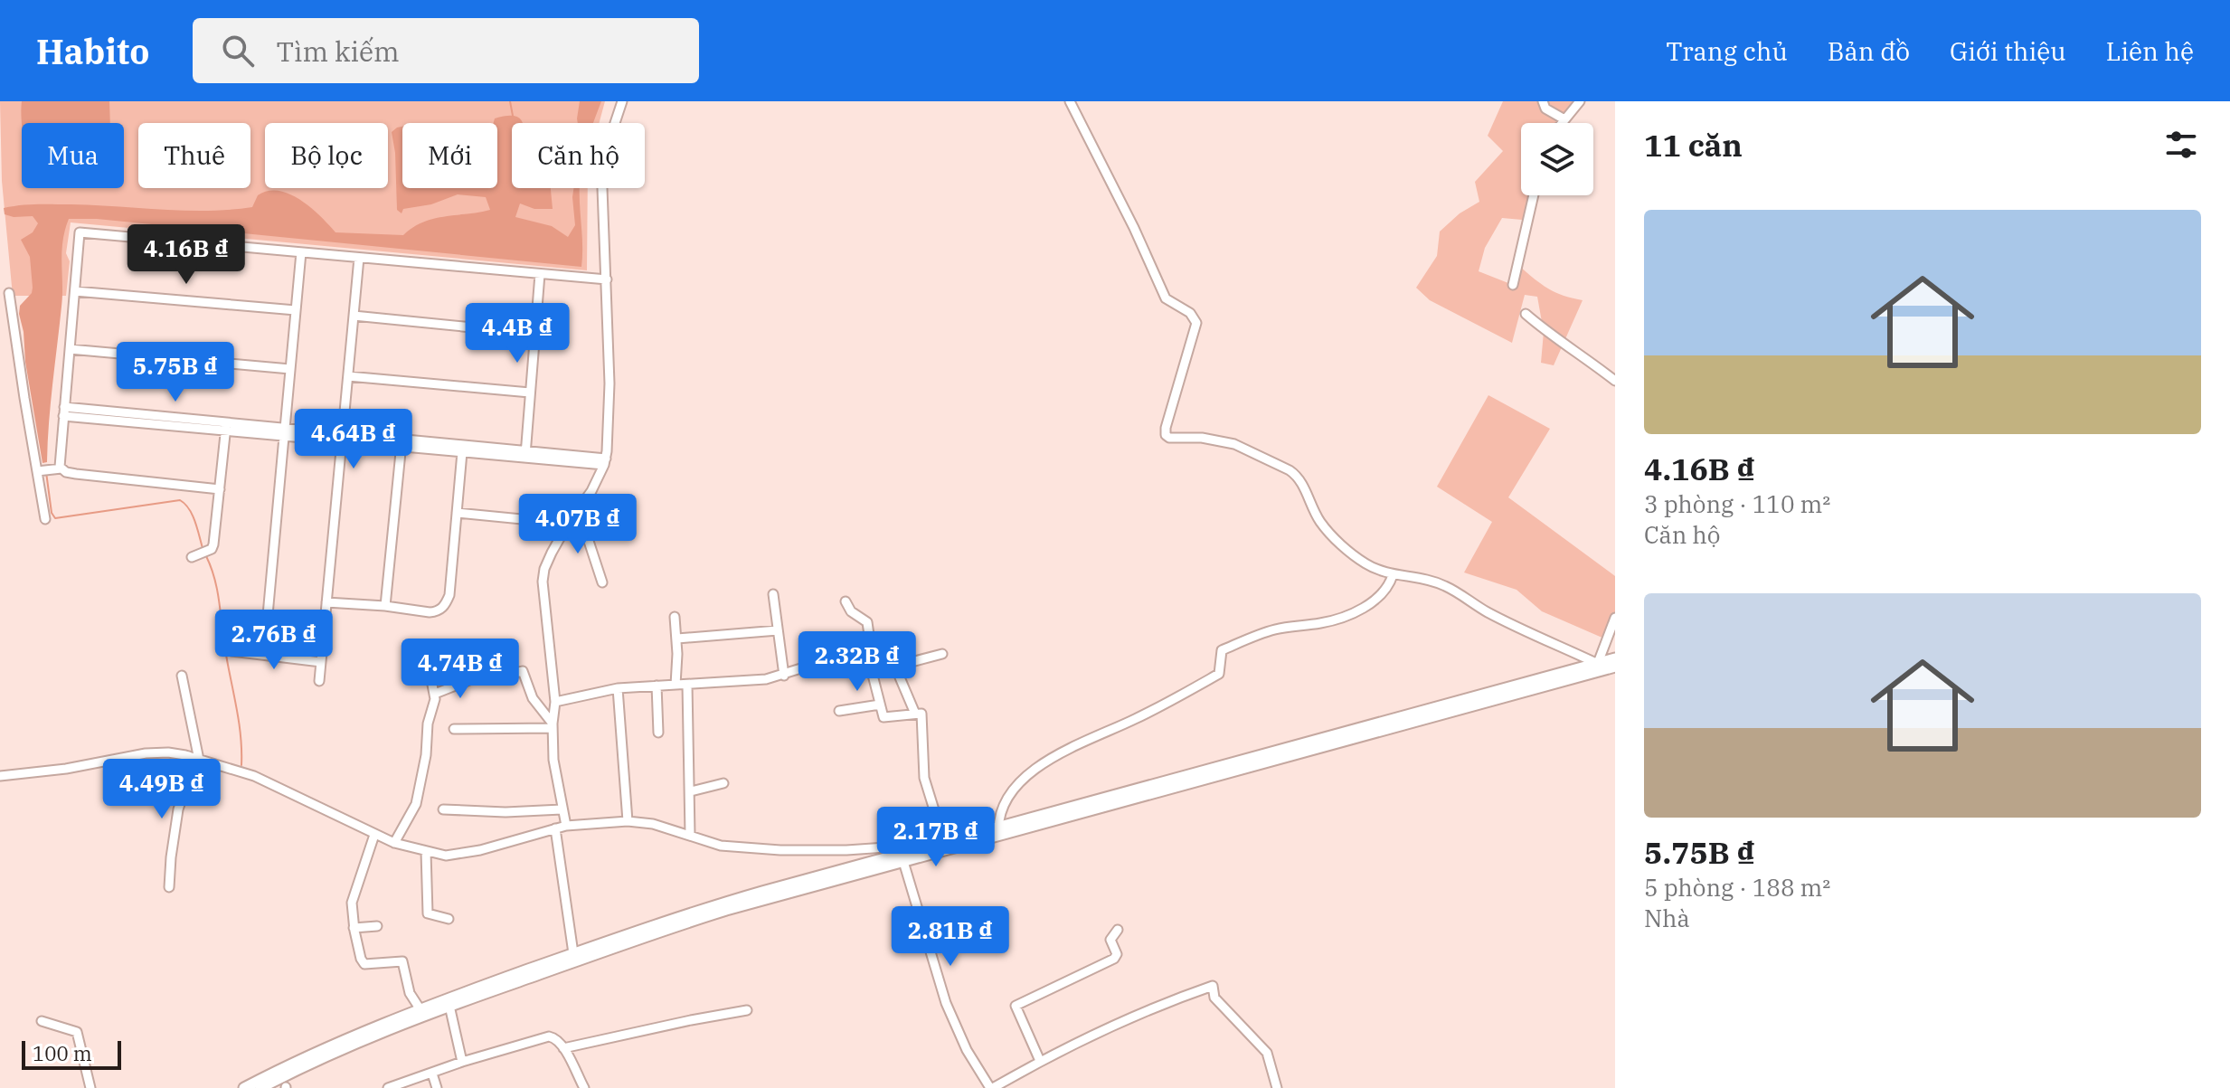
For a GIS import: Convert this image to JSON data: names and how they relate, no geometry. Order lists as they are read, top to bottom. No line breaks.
{"scale_bar":"100 m","page":{"header":"Habito","search":"Tìm kiếm","nav":["Trang chủ","Bản đồ","Giới thiệu","Liên hệ"],"heading":"11 căn","chip":["Mua","Thuê","Bộ lọc","Mới","Căn hộ"],"list":[{"name":"4.16B ₫","note":"3 phòng · 110 m² · Căn hộ"},{"name":"5.75B ₫","note":"5 phòng · 188 m² · Nhà"}],"price":["4.16B ₫","4.4B ₫","5.75B ₫","4.64B ₫","4.07B ₫","2.76B ₫","2.32B ₫","4.74B ₫","4.49B ₫","2.17B ₫","2.81B ₫"],"scale":"100 m"}}
